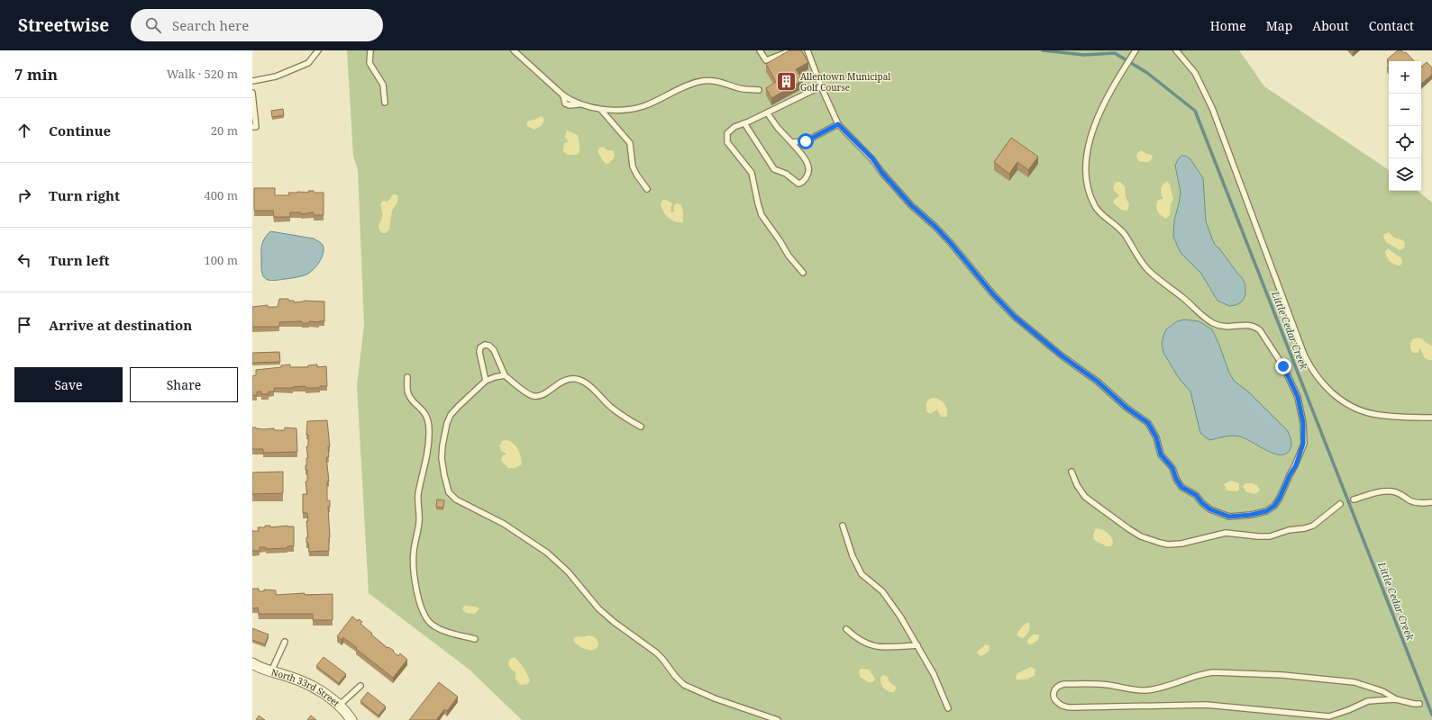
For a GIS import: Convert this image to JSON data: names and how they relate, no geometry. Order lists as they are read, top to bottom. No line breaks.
{"streets":{"street":["North 33rd Street"]},"water":["Little Cedar Creek"],"places":{"building":["Allentown Municipal Golf Course"]},"page":{"header":"Streetwise","search":"Search here","nav":["Home","Map","About","Contact"],"heading":["7 min","Walk · 520 m"],"map_buttons":["+","−"],"list":[["Continue","20 m"],["Turn right","400 m"],["Turn left","100 m"],"Arrive at destination"],"buttons":["Save","Share"]}}
